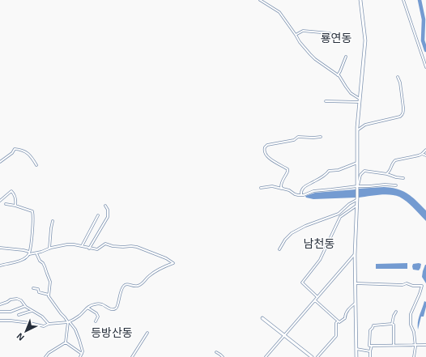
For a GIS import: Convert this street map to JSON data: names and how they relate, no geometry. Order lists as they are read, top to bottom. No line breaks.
{"districts":["룡연동","남천동","등방산동"],"north":"bottom left"}
